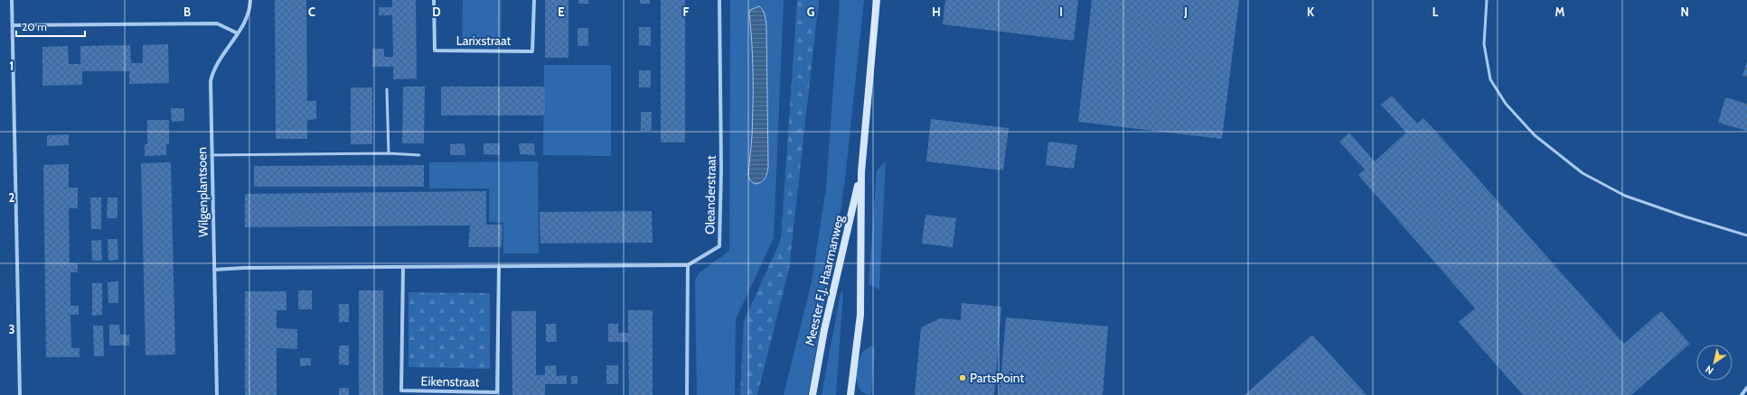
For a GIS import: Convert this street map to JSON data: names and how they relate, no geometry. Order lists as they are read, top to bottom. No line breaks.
{"streets":{"main road":["Meester F.J. Haarmanweg"],"street":["Larixstraat","Wilgenplantsoen","Oleanderstraat","Eikenstraat"]},"places":["PartsPoint"],"scale_bar":"20 m","north":"bottom left","grid":{"columns":["B","C","D","E","F","G","H","I","J","K","L","M","N"],"rows":["1","2","3"]}}
